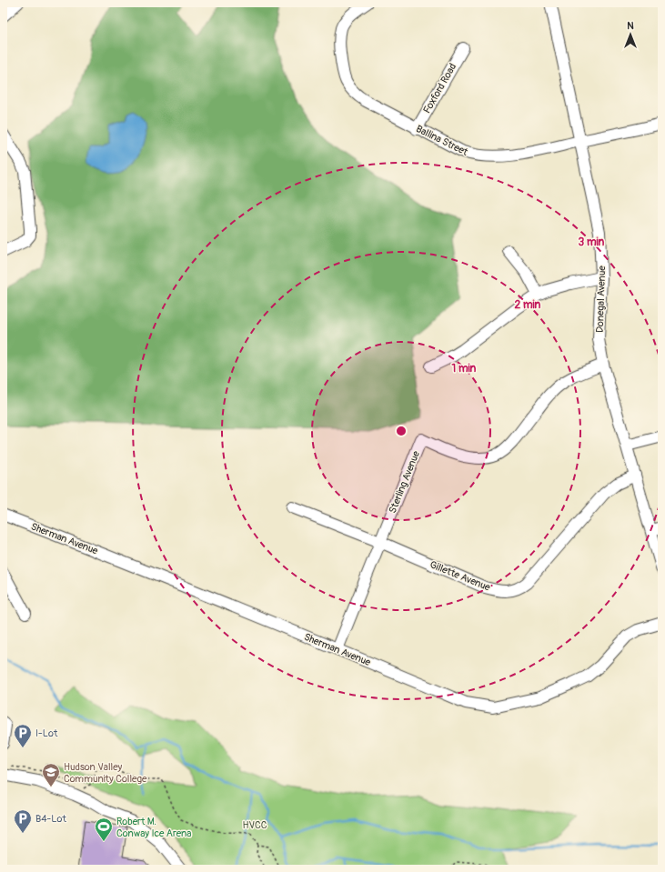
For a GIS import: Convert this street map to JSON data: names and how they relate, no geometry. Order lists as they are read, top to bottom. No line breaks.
{"streets":{"street":["Foxford Road","Ballina Street","Donegal Avenue","Sterling Avenue","Sherman Avenue","Gillette Avenue"]},"crossings":[["Foxford Road","Ballina Street"],["Ballina Street","Donegal Avenue"],["Donegal Avenue","Sterling Avenue"],["Donegal Avenue","Gillette Avenue"],["Sterling Avenue","Sherman Avenue"],["Sterling Avenue","Gillette Avenue"]],"parks":["HVCC"],"places":{"parking":["I-Lot","B4-Lot"],"school or university":["Hudson Valley Community College"],"sports":["Robert M. Conway Ice Arena"]},"north":"top","rings":["3 min","2 min","1 min"]}
